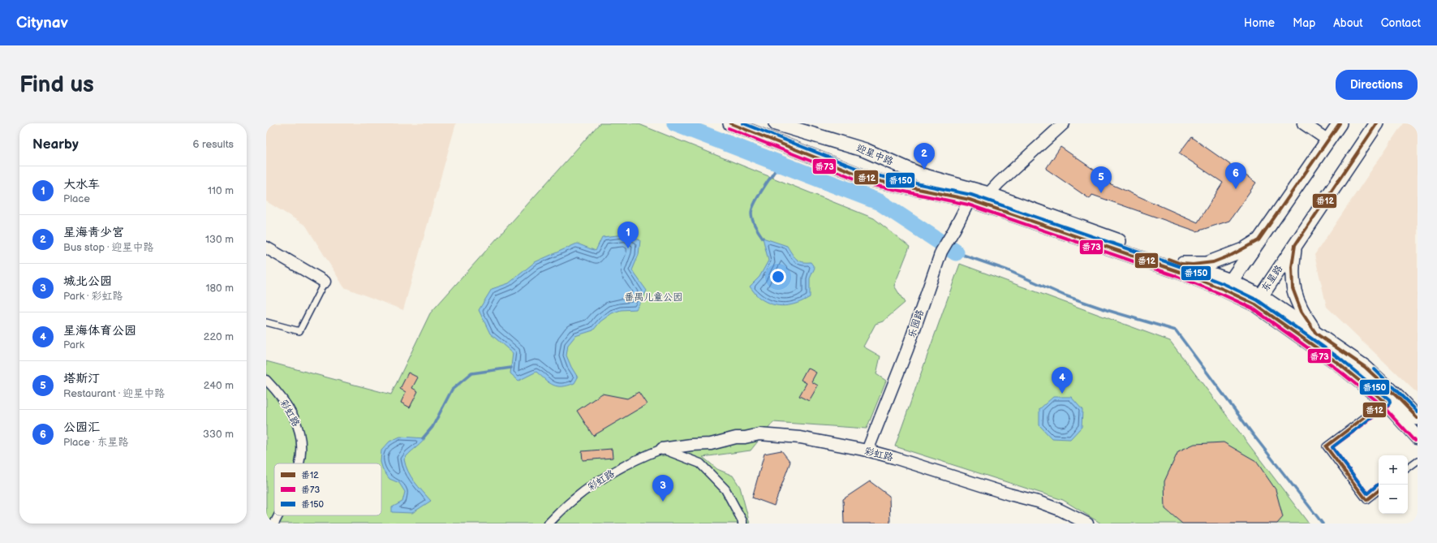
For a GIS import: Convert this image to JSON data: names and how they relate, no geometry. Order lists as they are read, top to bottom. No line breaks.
{"streets":{"street":["迎星中路","东星路","乐园路","彩虹路"]},"crossings":[["迎星中路","东星路"],["迎星中路","乐园路"],["乐园路","彩虹路"]],"parks":["番禺儿童公园"],"lines":["transit line 番12","transit line 番150","transit line 番73"],"legend":["番12","番73","番150"],"page":{"header":"Citynav","nav":["Home","Map","About","Contact"],"buttons":"Directions","title":"Find us","heading":["Nearby","6 results"],"pins":["2","6","5","1","4","3"],"list":[{"mark":"1","name":"大水车","note":"Place","value":"110 m"},{"mark":"2","name":"星海青少宫","note":"Bus stop · 迎星中路","value":"130 m"},{"mark":"3","name":"城北公园","note":"Park · 彩虹路","value":"180 m"},{"mark":"4","name":"星海体育公园","note":"Park","value":"220 m"},{"mark":"5","name":"塔斯汀","note":"Restaurant · 迎星中路","value":"240 m"},{"mark":"6","name":"公园汇","note":"Place · 东星路","value":"330 m"}],"map_buttons":["+","−"]}}
